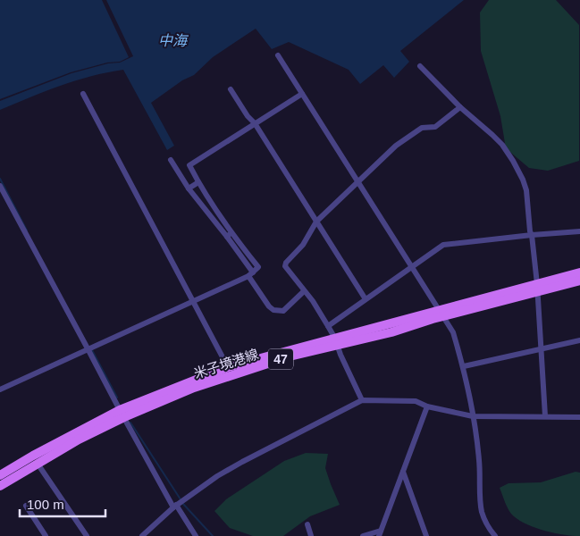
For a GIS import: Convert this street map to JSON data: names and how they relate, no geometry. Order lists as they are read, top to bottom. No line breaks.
{"streets":{"main road":["47","米子境港線"]},"water":["中海"],"scale_bar":"100 m"}
